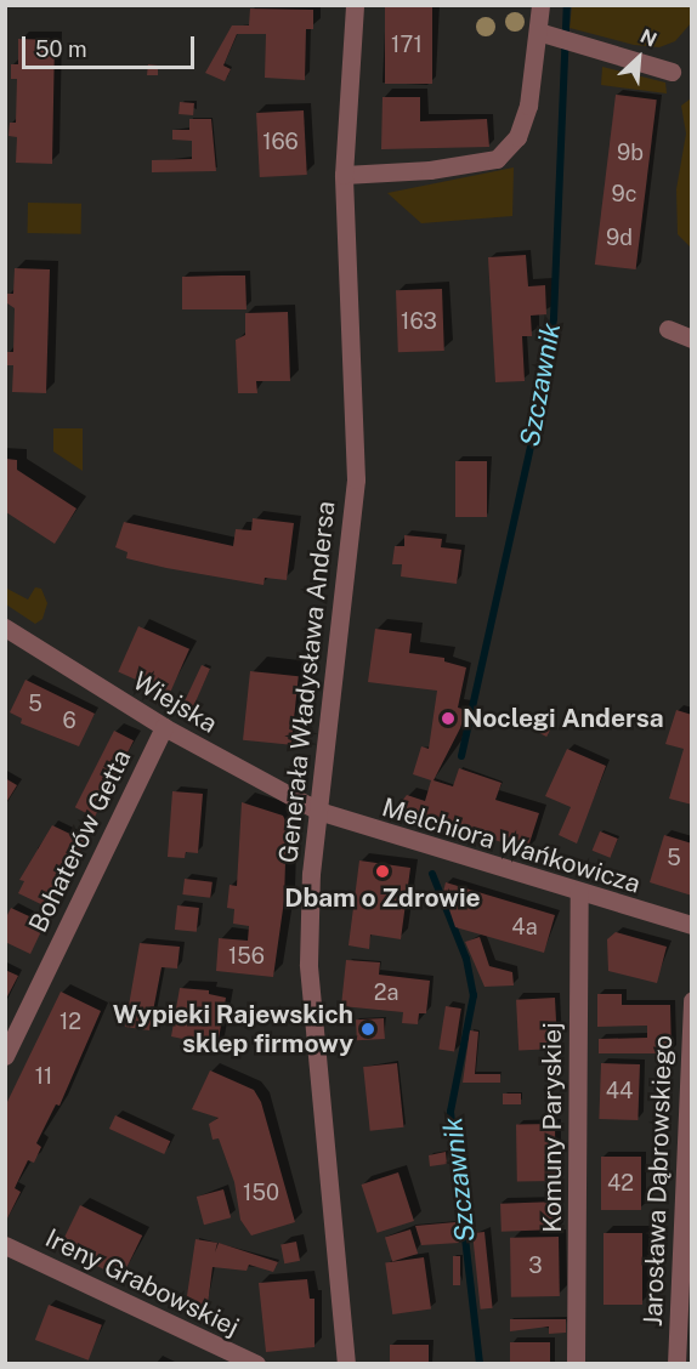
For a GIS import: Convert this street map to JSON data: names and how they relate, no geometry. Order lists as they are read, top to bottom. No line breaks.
{"streets":{"street":["Generała Władysława Andersa","Wiejska","Bohaterów Getta","Melchiora Wańkowicza","Komuny Paryskiej","Jarosława Dąbrowskiego","Ireny Grabowskiej"]},"crossings":[["Generała Władysława Andersa","Wiejska"],["Generała Władysława Andersa","Melchiora Wańkowicza"],["Wiejska","Bohaterów Getta"],["Wiejska","Melchiora Wańkowicza"],["Melchiora Wańkowicza","Komuny Paryskiej"]],"water":["Szczawnik"],"places":["Noclegi Andersa","Dbam o Zdrowie","Wypieki Rajewskich sklep firmowy"],"house_numbers":["171","166","9b","9c","9d","163","5","6","5","4a","156","2a","12","11","44","42","150","3"],"scale_bar":"50 m","north":"top right"}
